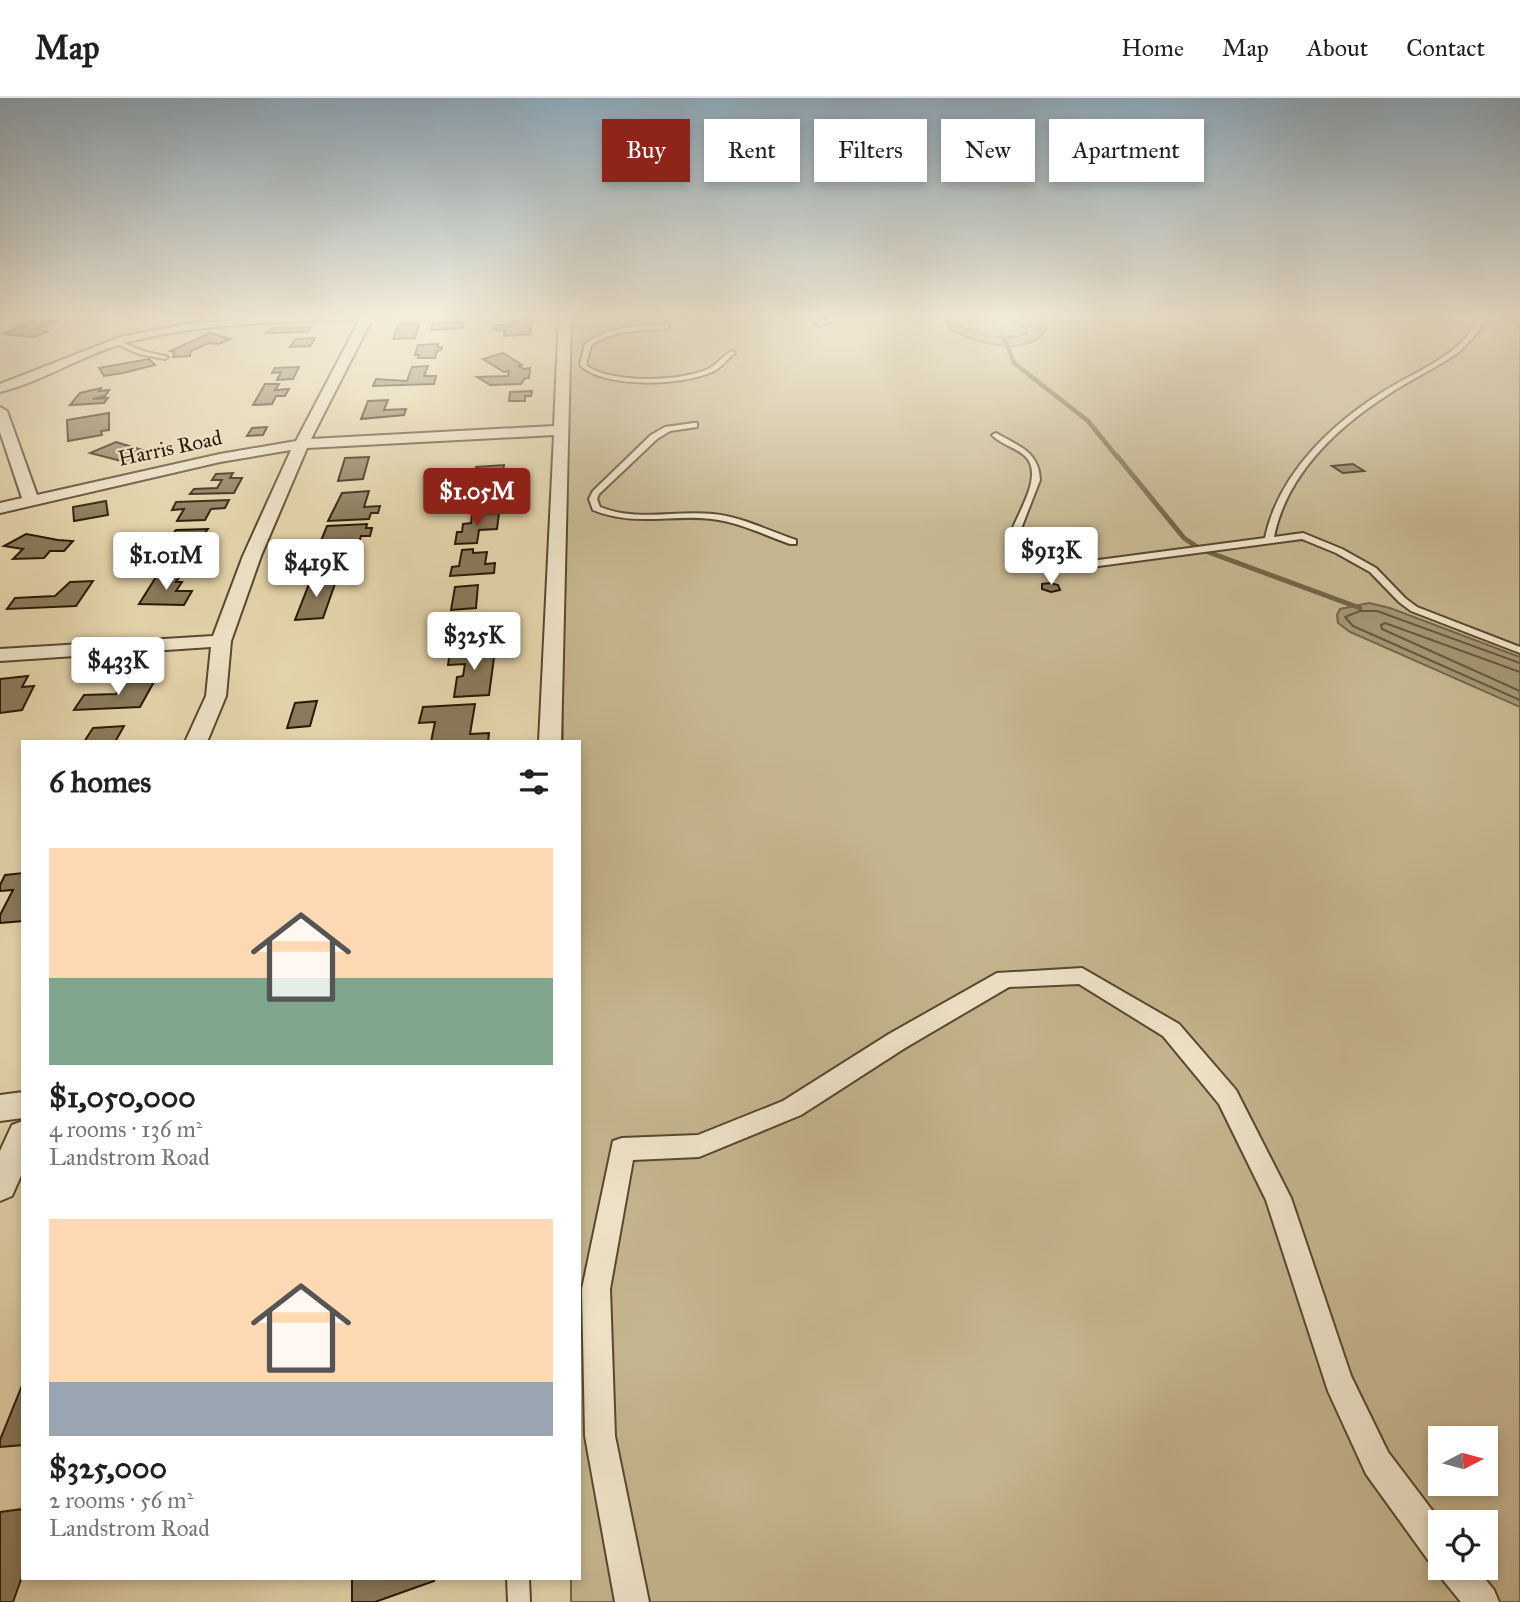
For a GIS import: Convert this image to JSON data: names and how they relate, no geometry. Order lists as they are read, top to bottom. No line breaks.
{"streets":{"street":["Harris Road"]},"north":"right","page":{"header":"Map","nav":["Home","Map","About","Contact"],"chip":["Buy","Rent","Filters","New","Apartment"],"price":["$1.05M","$913K","$1.01M","$419K","$325K","$433K"],"heading":"6 homes","list":[{"name":"$1,050,000","note":"4 rooms · 136 m² · Landstrom Road"},{"name":"$325,000","note":"2 rooms · 56 m² · Landstrom Road"}]}}
